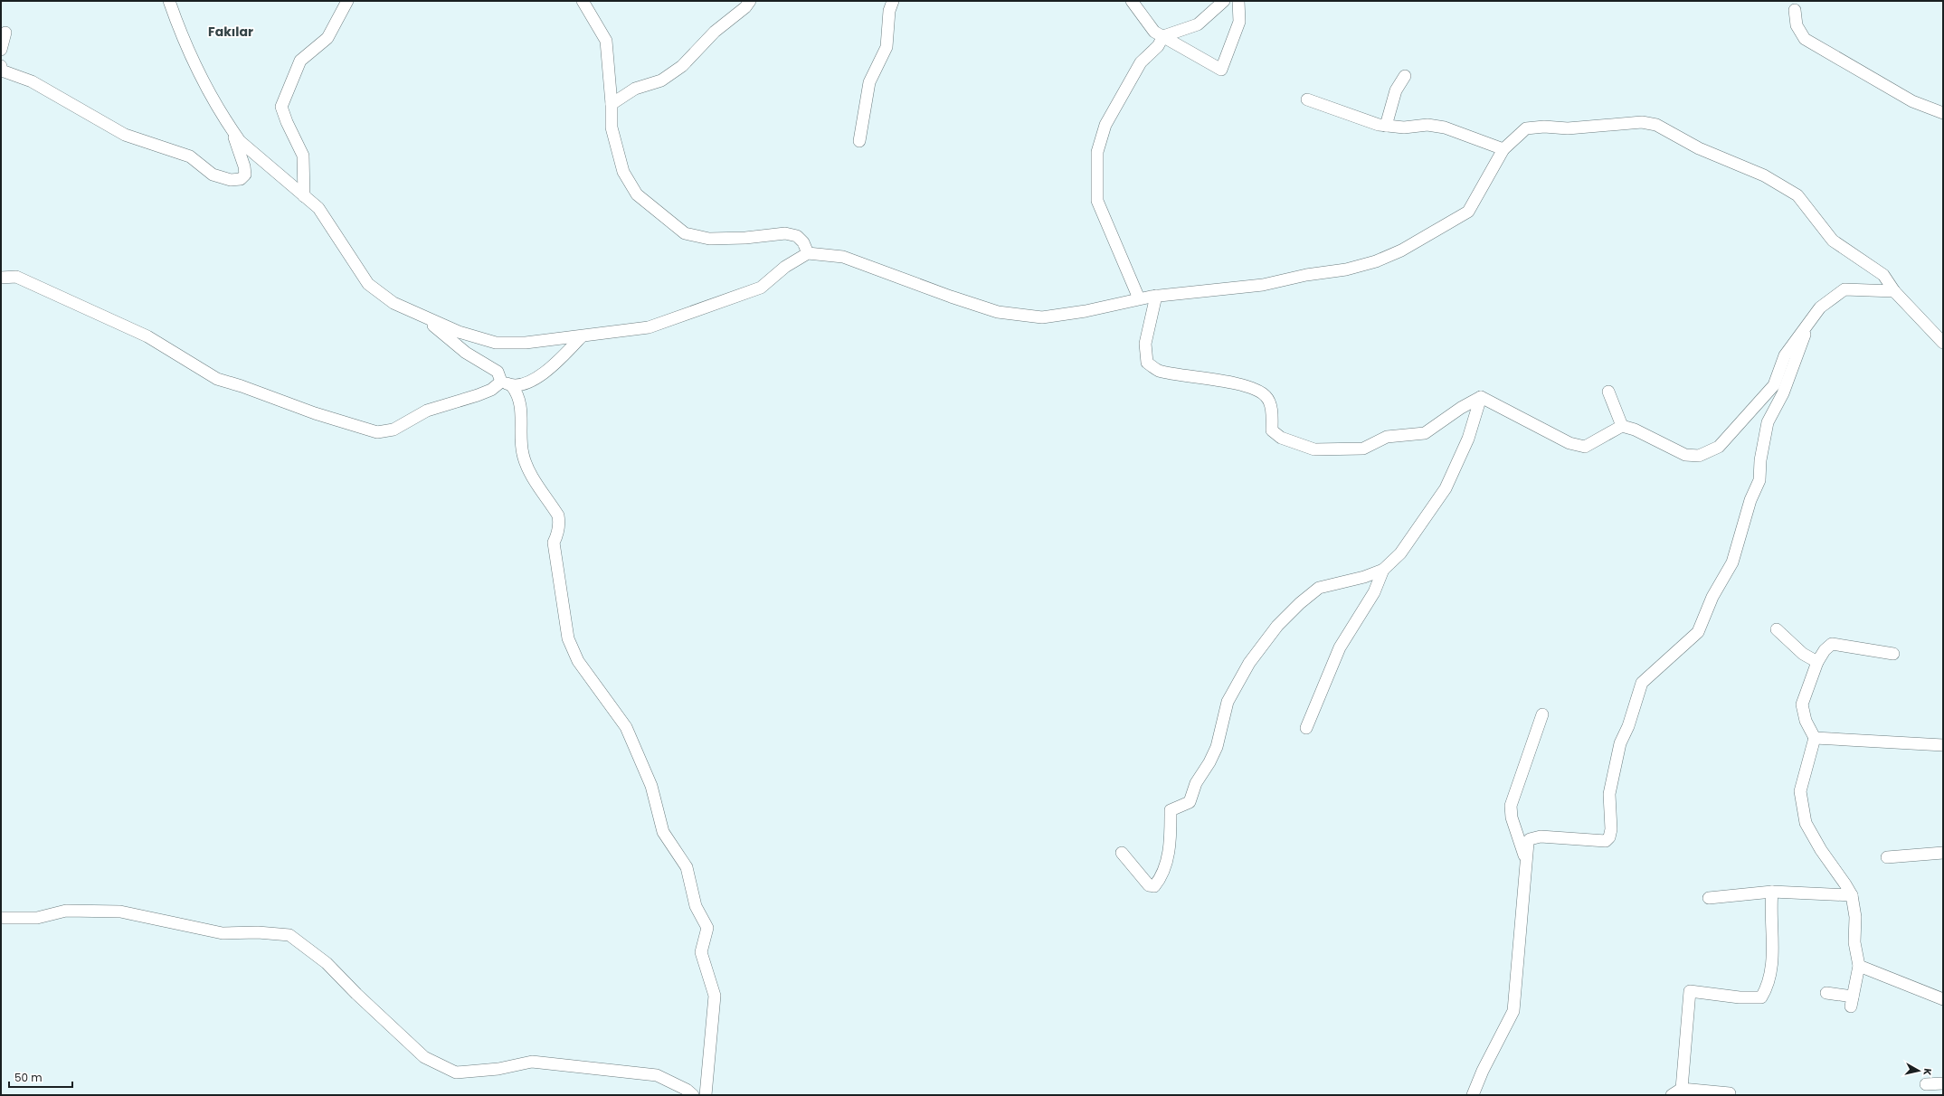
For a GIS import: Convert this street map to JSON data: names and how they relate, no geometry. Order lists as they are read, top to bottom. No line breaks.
{"districts":["Fakılar"],"scale_bar":"50 m","north":"right"}
